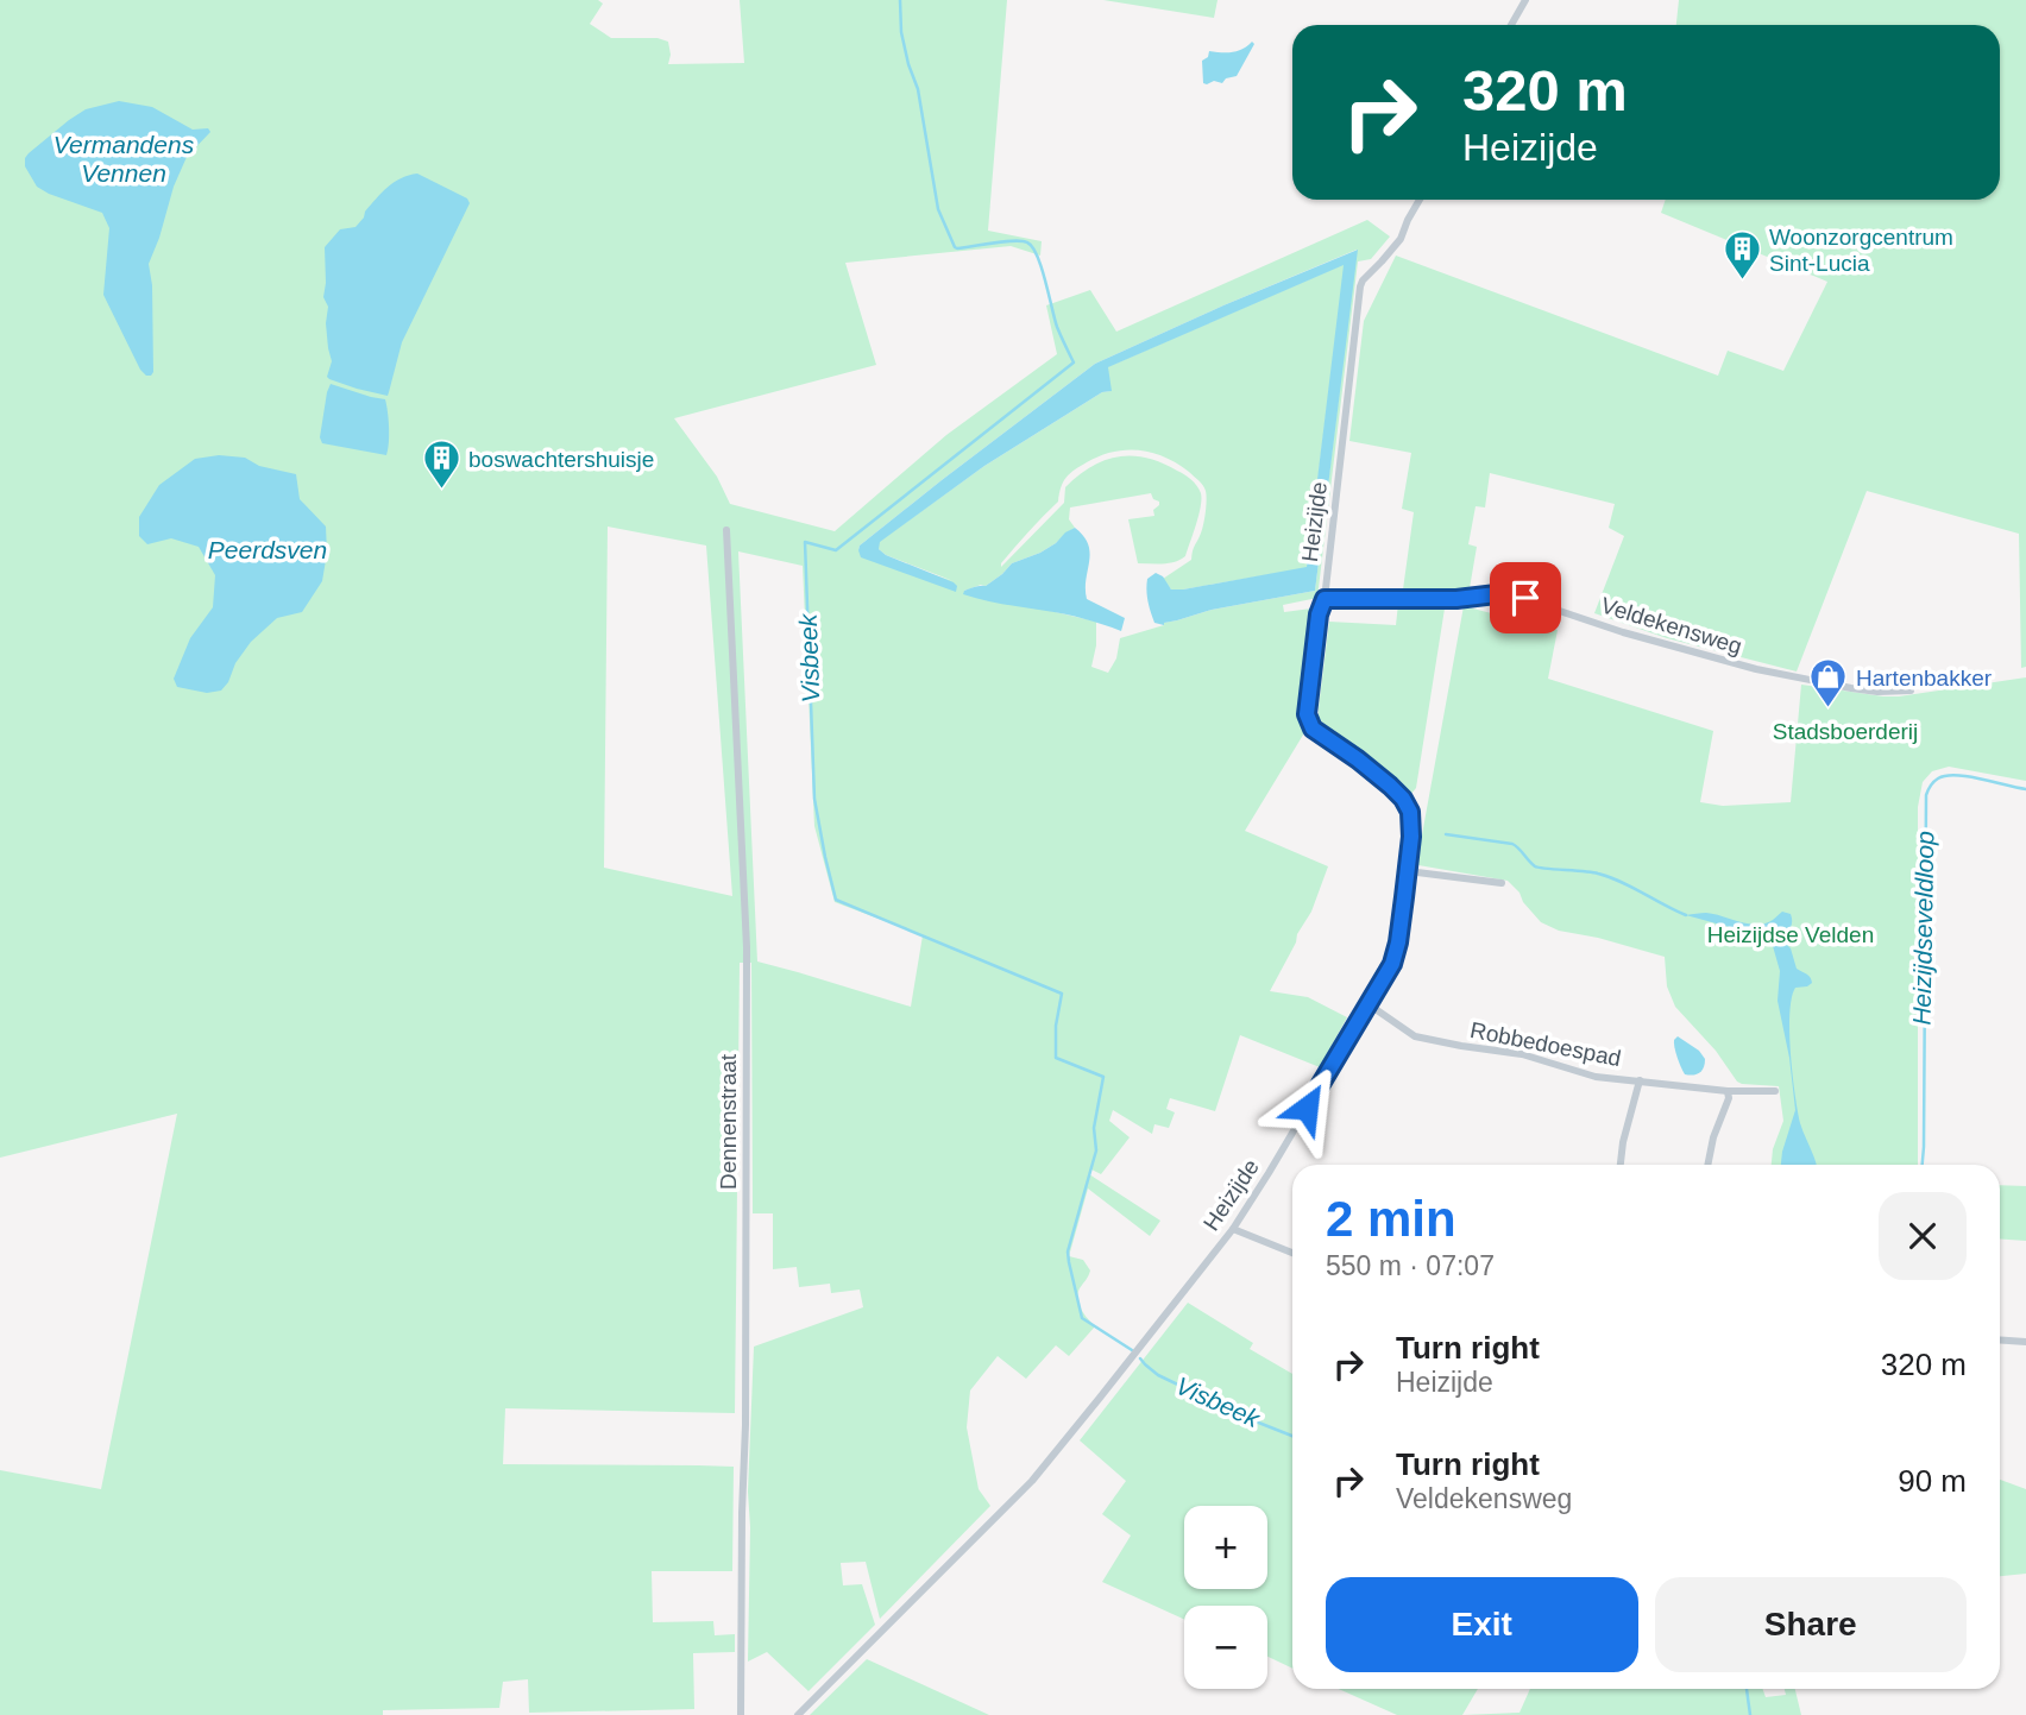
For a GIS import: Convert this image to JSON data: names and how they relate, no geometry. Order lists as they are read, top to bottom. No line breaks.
{"streets":{"street":["Heizijde","Veldekensweg","Robbedoespad","Dennenstraat"]},"crossings":[["Heizijde","Veldekensweg"],["Heizijde","Robbedoespad"]],"water":["Vermandens Vennen","Peerdsven","Visbeek","Heizijdseveldloop"],"parks":["Stadsboerderij","Heizijdse Velden"],"places":{"building":["Woonzorgcentrum Sint-Lucia","boswachtershuisje"],"shop":["Hartenbakker"]},"page":{"turn":["320 m","Heizijde"],"heading":["2 min","550 m · 07:07"],"list":[{"name":"Turn right","note":"Heizijde","value":"320 m"},{"name":"Turn right","note":"Veldekensweg","value":"90 m"}],"map_buttons":["+","−"],"buttons":["Exit","Share"]}}
